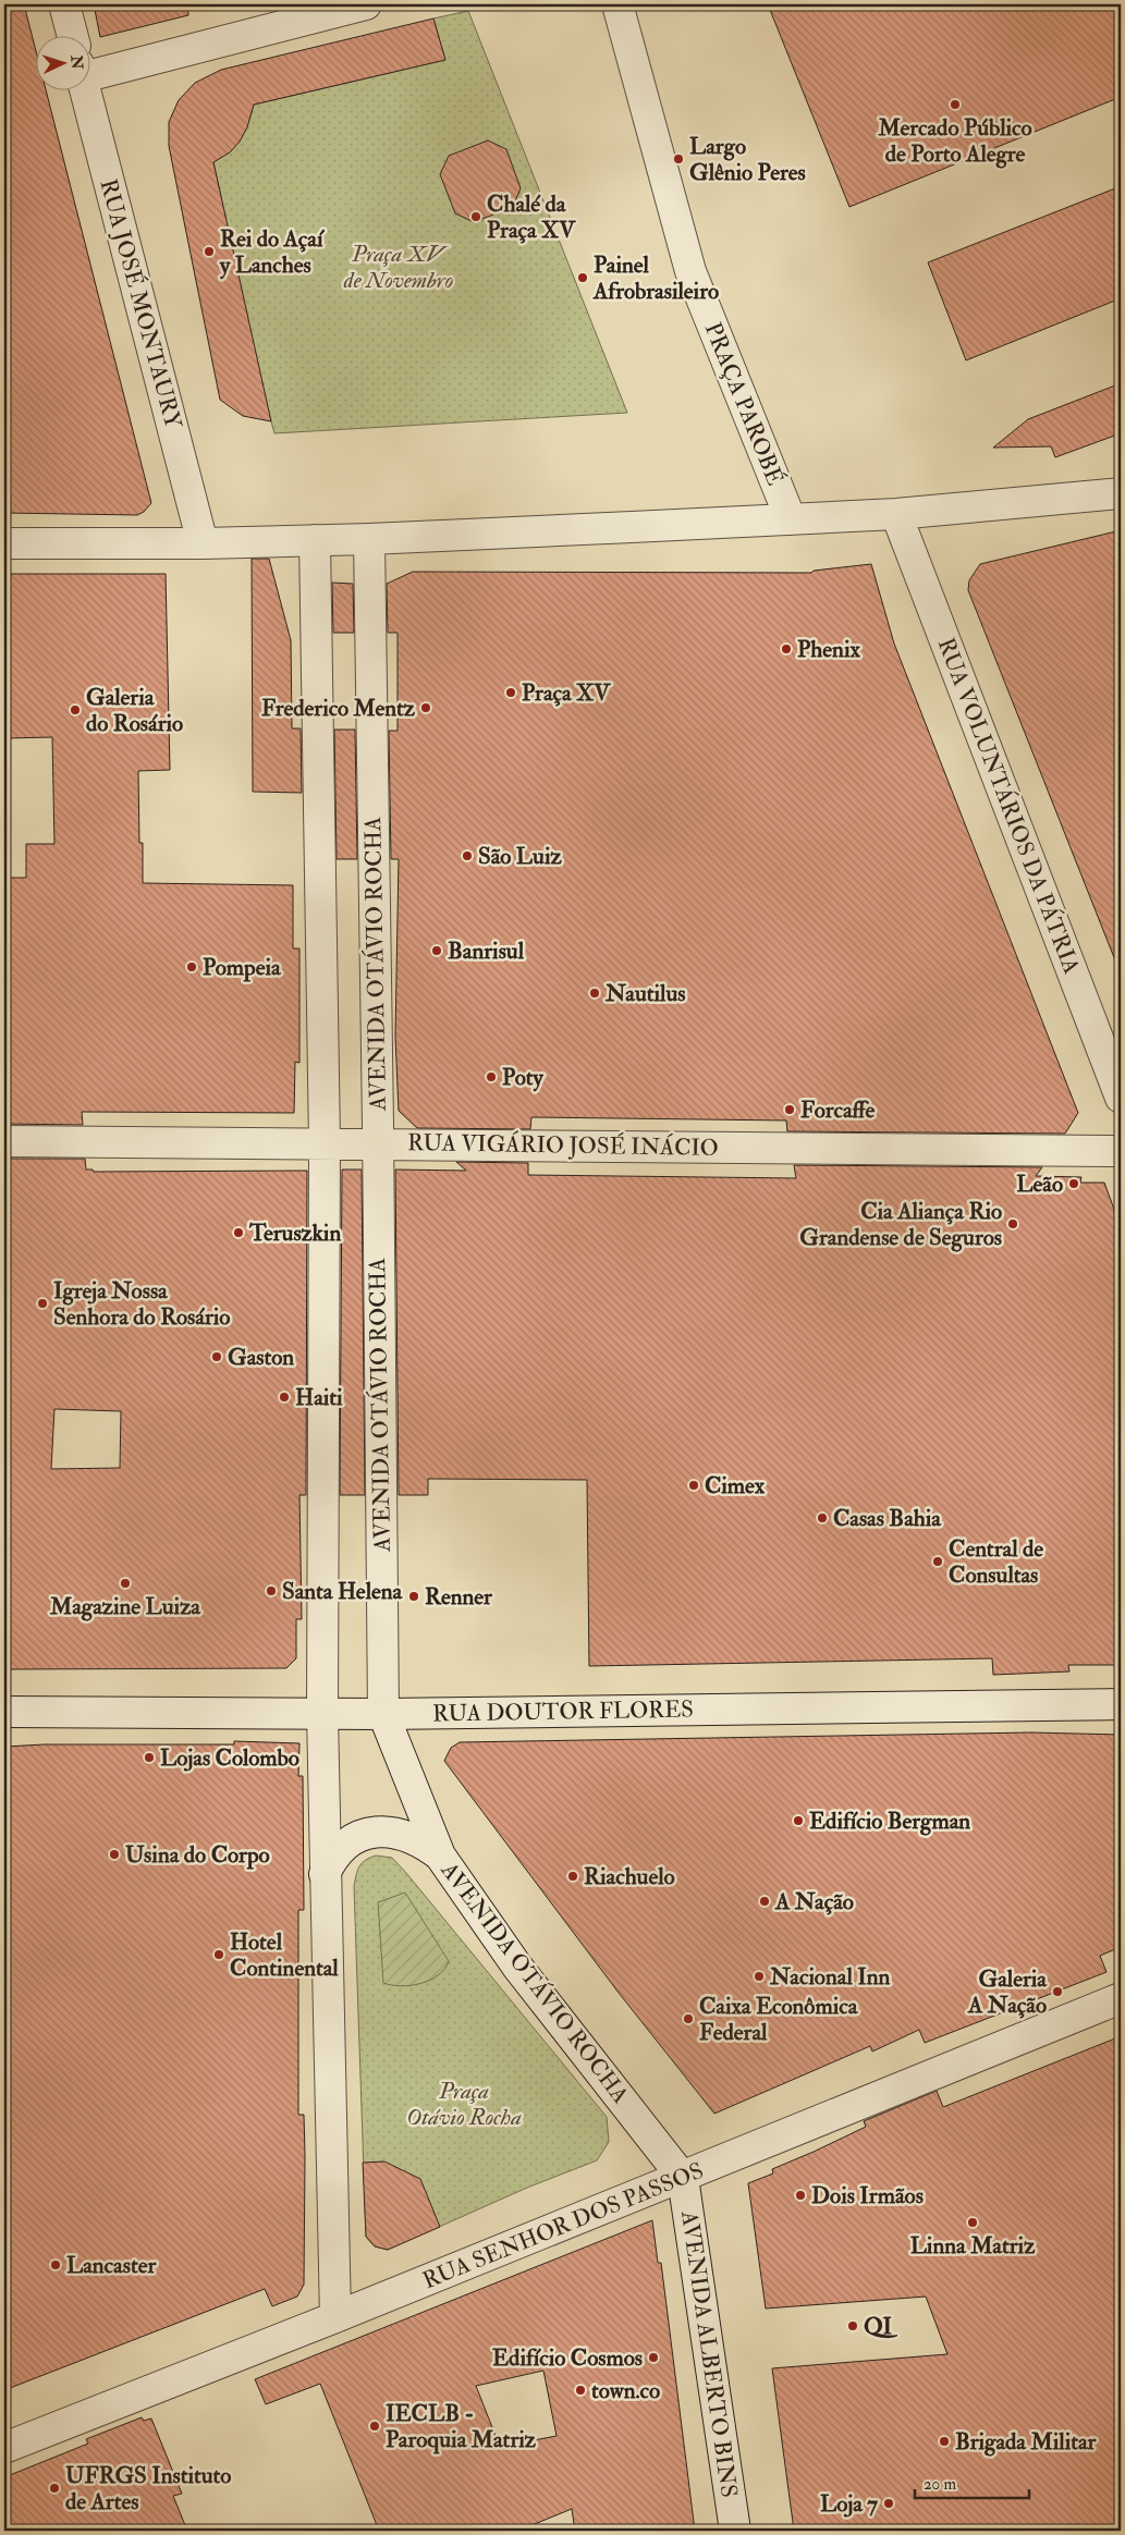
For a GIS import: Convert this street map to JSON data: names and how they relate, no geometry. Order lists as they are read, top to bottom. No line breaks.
{"streets":{"street":["RUA JOSÉ MONTAURY","PRAÇA PAROBÉ","RUA VOLUNTÁRIOS DA PÁTRIA","AVENIDA OTÁVIO ROCHA","RUA VIGÁRIO JOSÉ INÁCIO","RUA DOUTOR FLORES","RUA SENHOR DOS PASSOS","AVENIDA ALBERTO BINS"]},"crossings":[["AVENIDA OTÁVIO ROCHA","RUA VIGÁRIO JOSÉ INÁCIO"],["AVENIDA OTÁVIO ROCHA","RUA DOUTOR FLORES"],["AVENIDA OTÁVIO ROCHA","RUA SENHOR DOS PASSOS"],["AVENIDA OTÁVIO ROCHA","AVENIDA ALBERTO BINS"],["RUA SENHOR DOS PASSOS","AVENIDA ALBERTO BINS"]],"parks":["Praça XV de Novembro","Praça Otávio Rocha"],"places":["Mercado Público de Porto Alegre","Largo Glênio Peres","Chalé da Praça XV","Rei do Açaí y Lanches","Painel Afrobrasileiro","Phenix","Praça XV","Frederico Mentz","Galeria do Rosário","São Luiz","Banrisul","Pompeia","Nautilus","Poty","Forcaffe","Leão","Cia Aliança Rio Grandense de Seguros","Teruszkin","Igreja Nossa Senhora do Rosário","Gaston","Haiti","Cimex","Casas Bahia","Central de Consultas","Magazine Luiza","Santa Helena","Renner","Lojas Colombo","Edifício Bergman","Usina do Corpo","Riachuelo","A Nação","Hotel Continental","Nacional Inn","Galeria A Nação","Caixa Econômica Federal","Dois Irmãos","Linna Matriz","Lancaster","QI","Edifício Cosmos","town.co","IECLB - Paroquia Matriz","Brigada Militar","UFRGS Instituto de Artes","Loja 7"],"scale_bar":"20 m","north":"right"}
